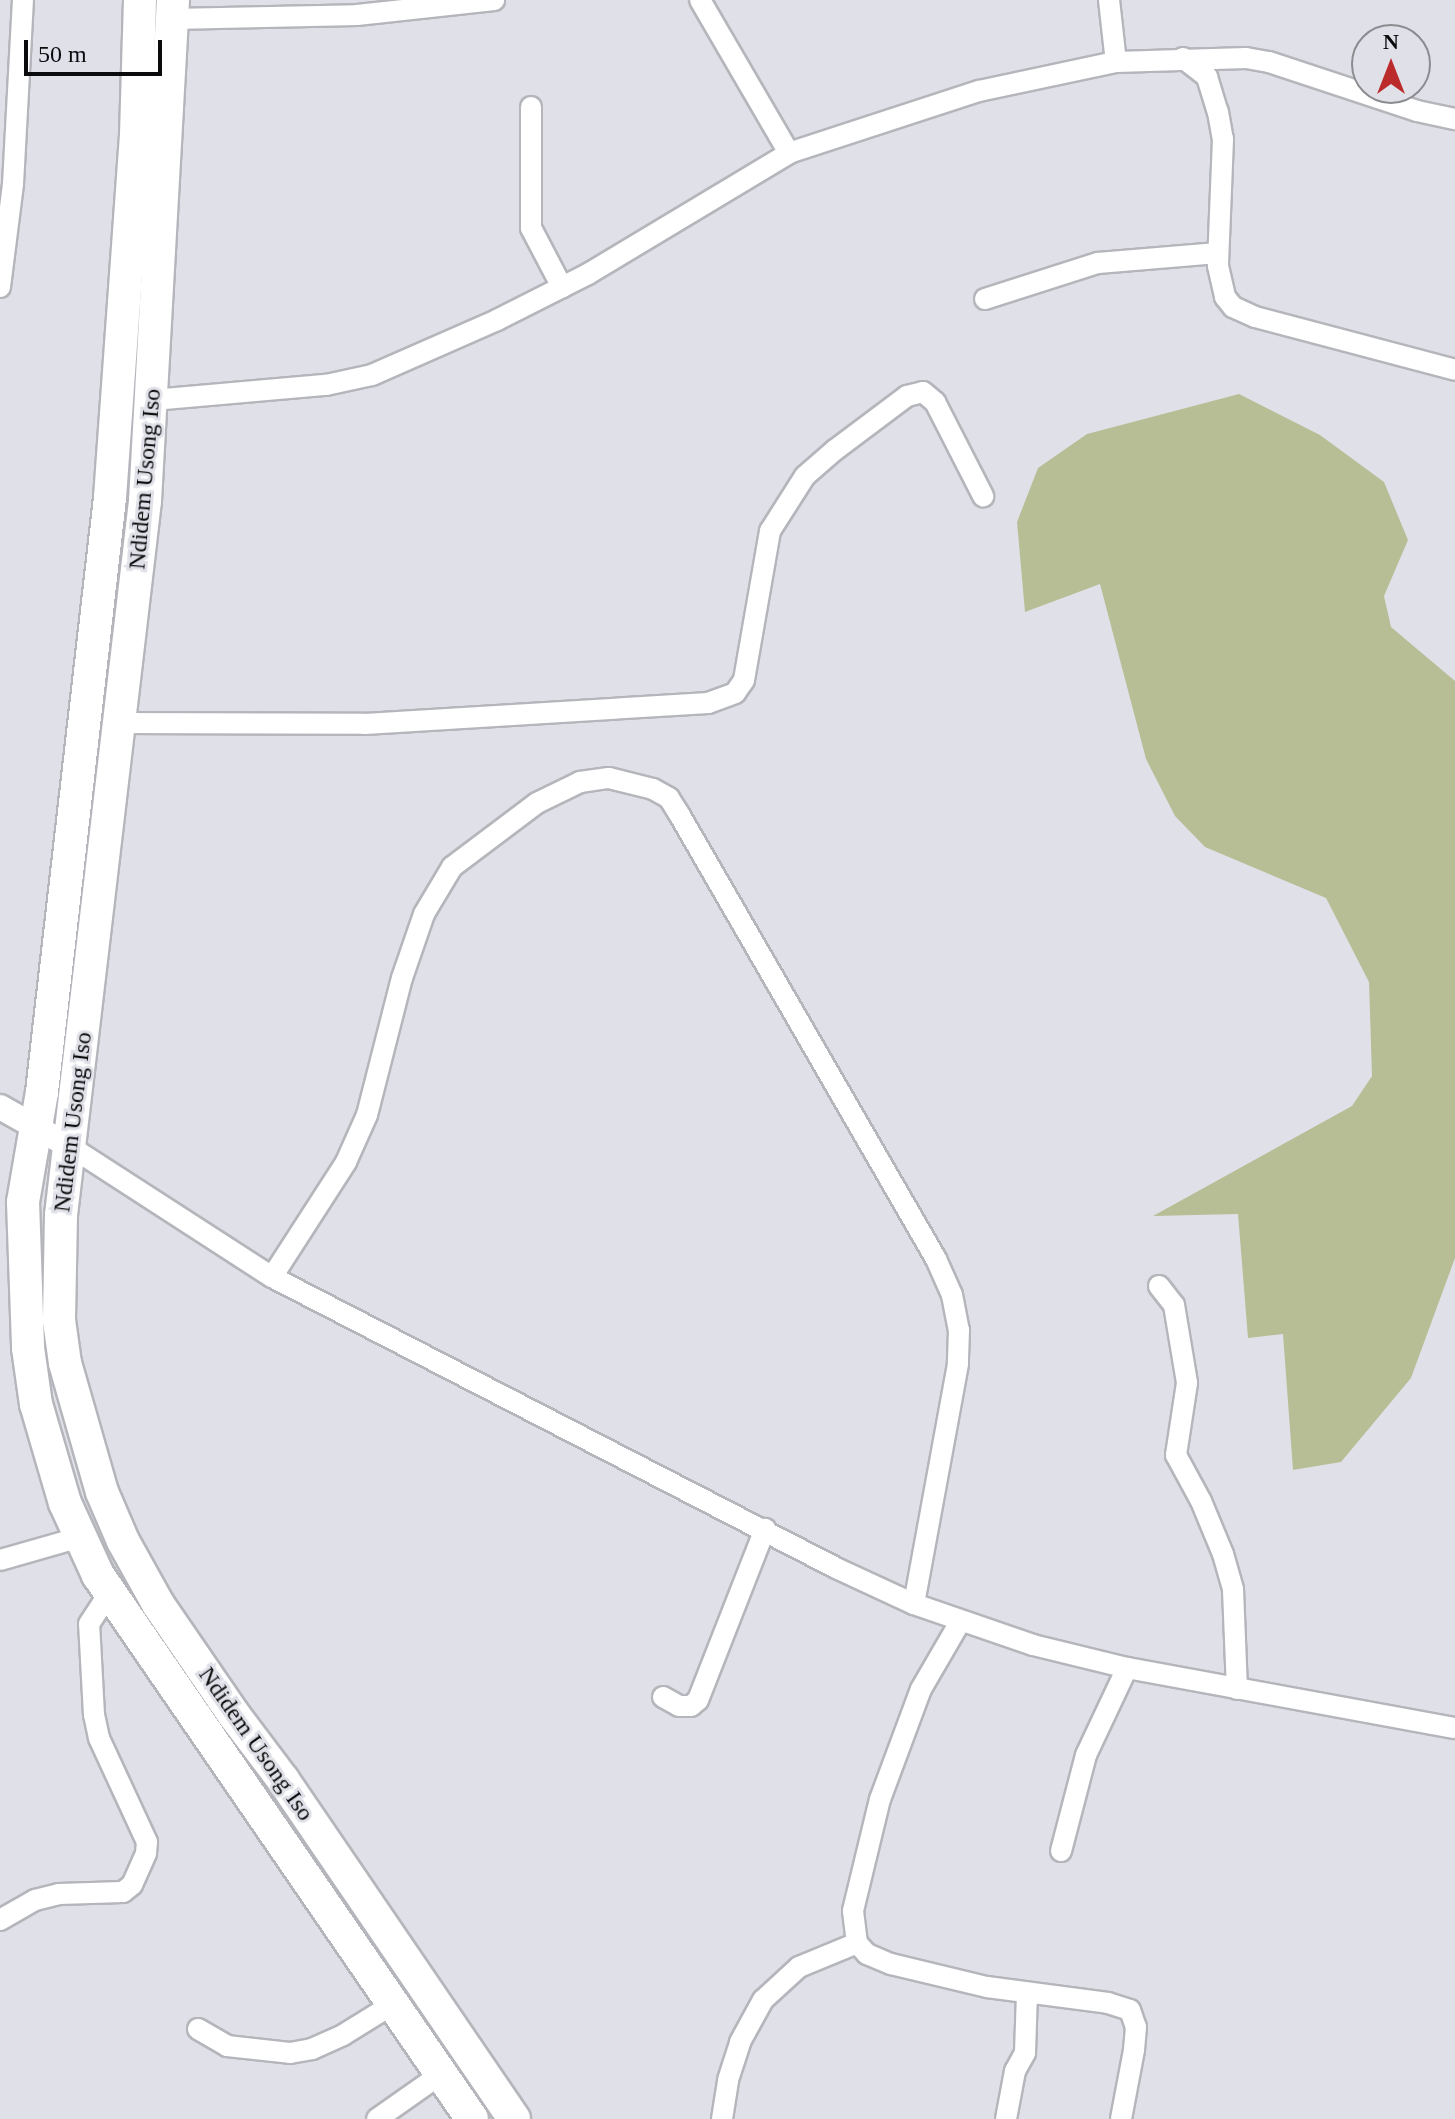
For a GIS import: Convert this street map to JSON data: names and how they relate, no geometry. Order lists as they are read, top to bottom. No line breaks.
{"streets":{"highway":["Ndidem Usong Iso"]},"scale_bar":"50 m","north":"top"}
